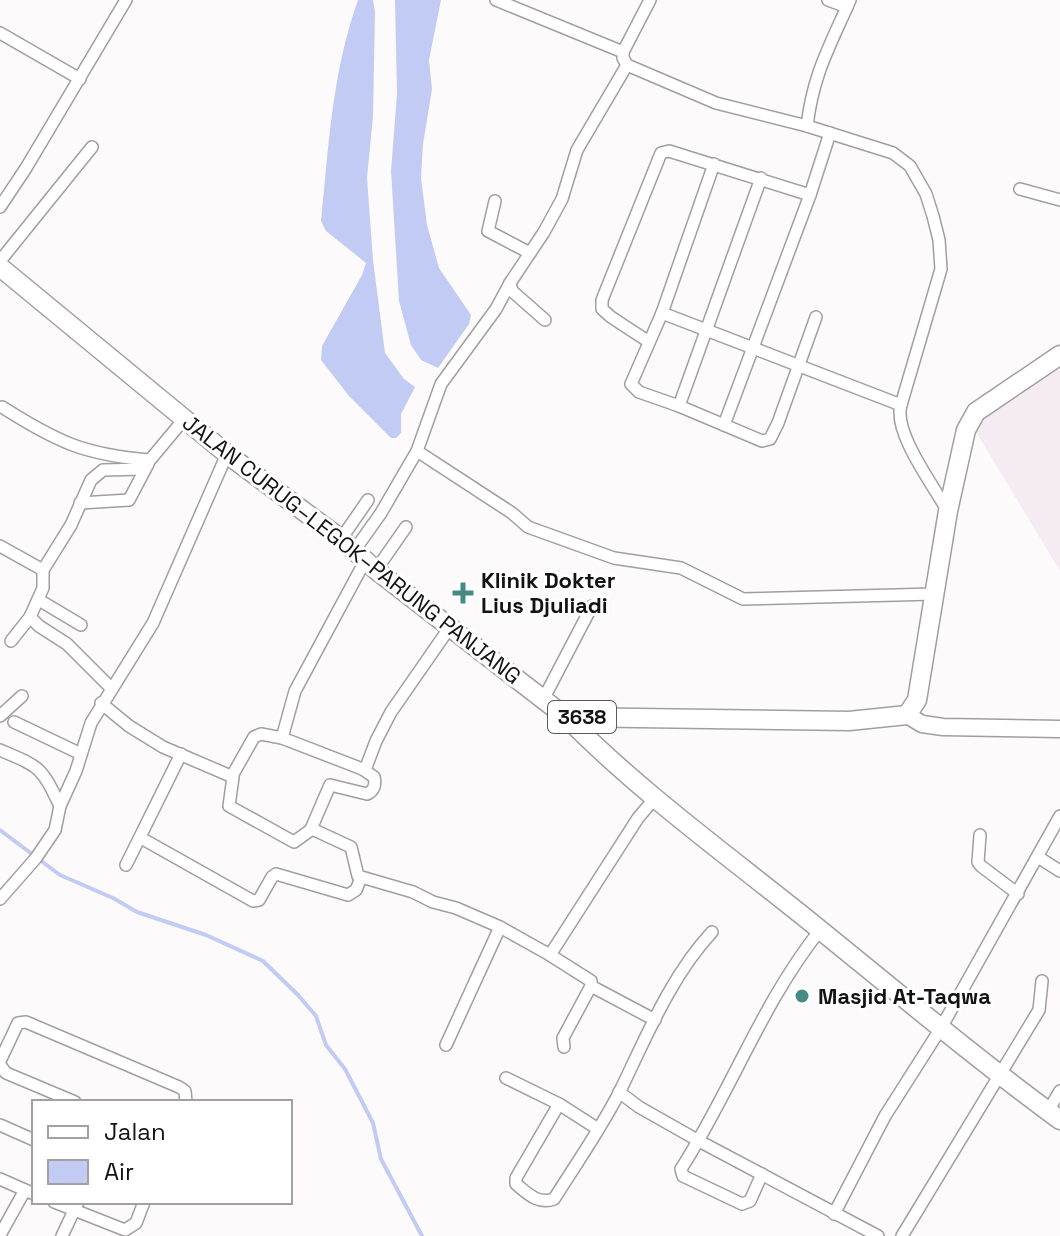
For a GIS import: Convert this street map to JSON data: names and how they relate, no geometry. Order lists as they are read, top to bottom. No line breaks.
{"streets":{"main road":["JALAN CURUG–LEGOK–PARUNG PANJANG","3638"]},"crossings":[["JALAN CURUG–LEGOK–PARUNG PANJANG","3638"]],"places":{"health":["Klinik Dokter Lius Djuliadi"],"other":["Masjid At-Taqwa"]},"legend":["Jalan","Air"]}
